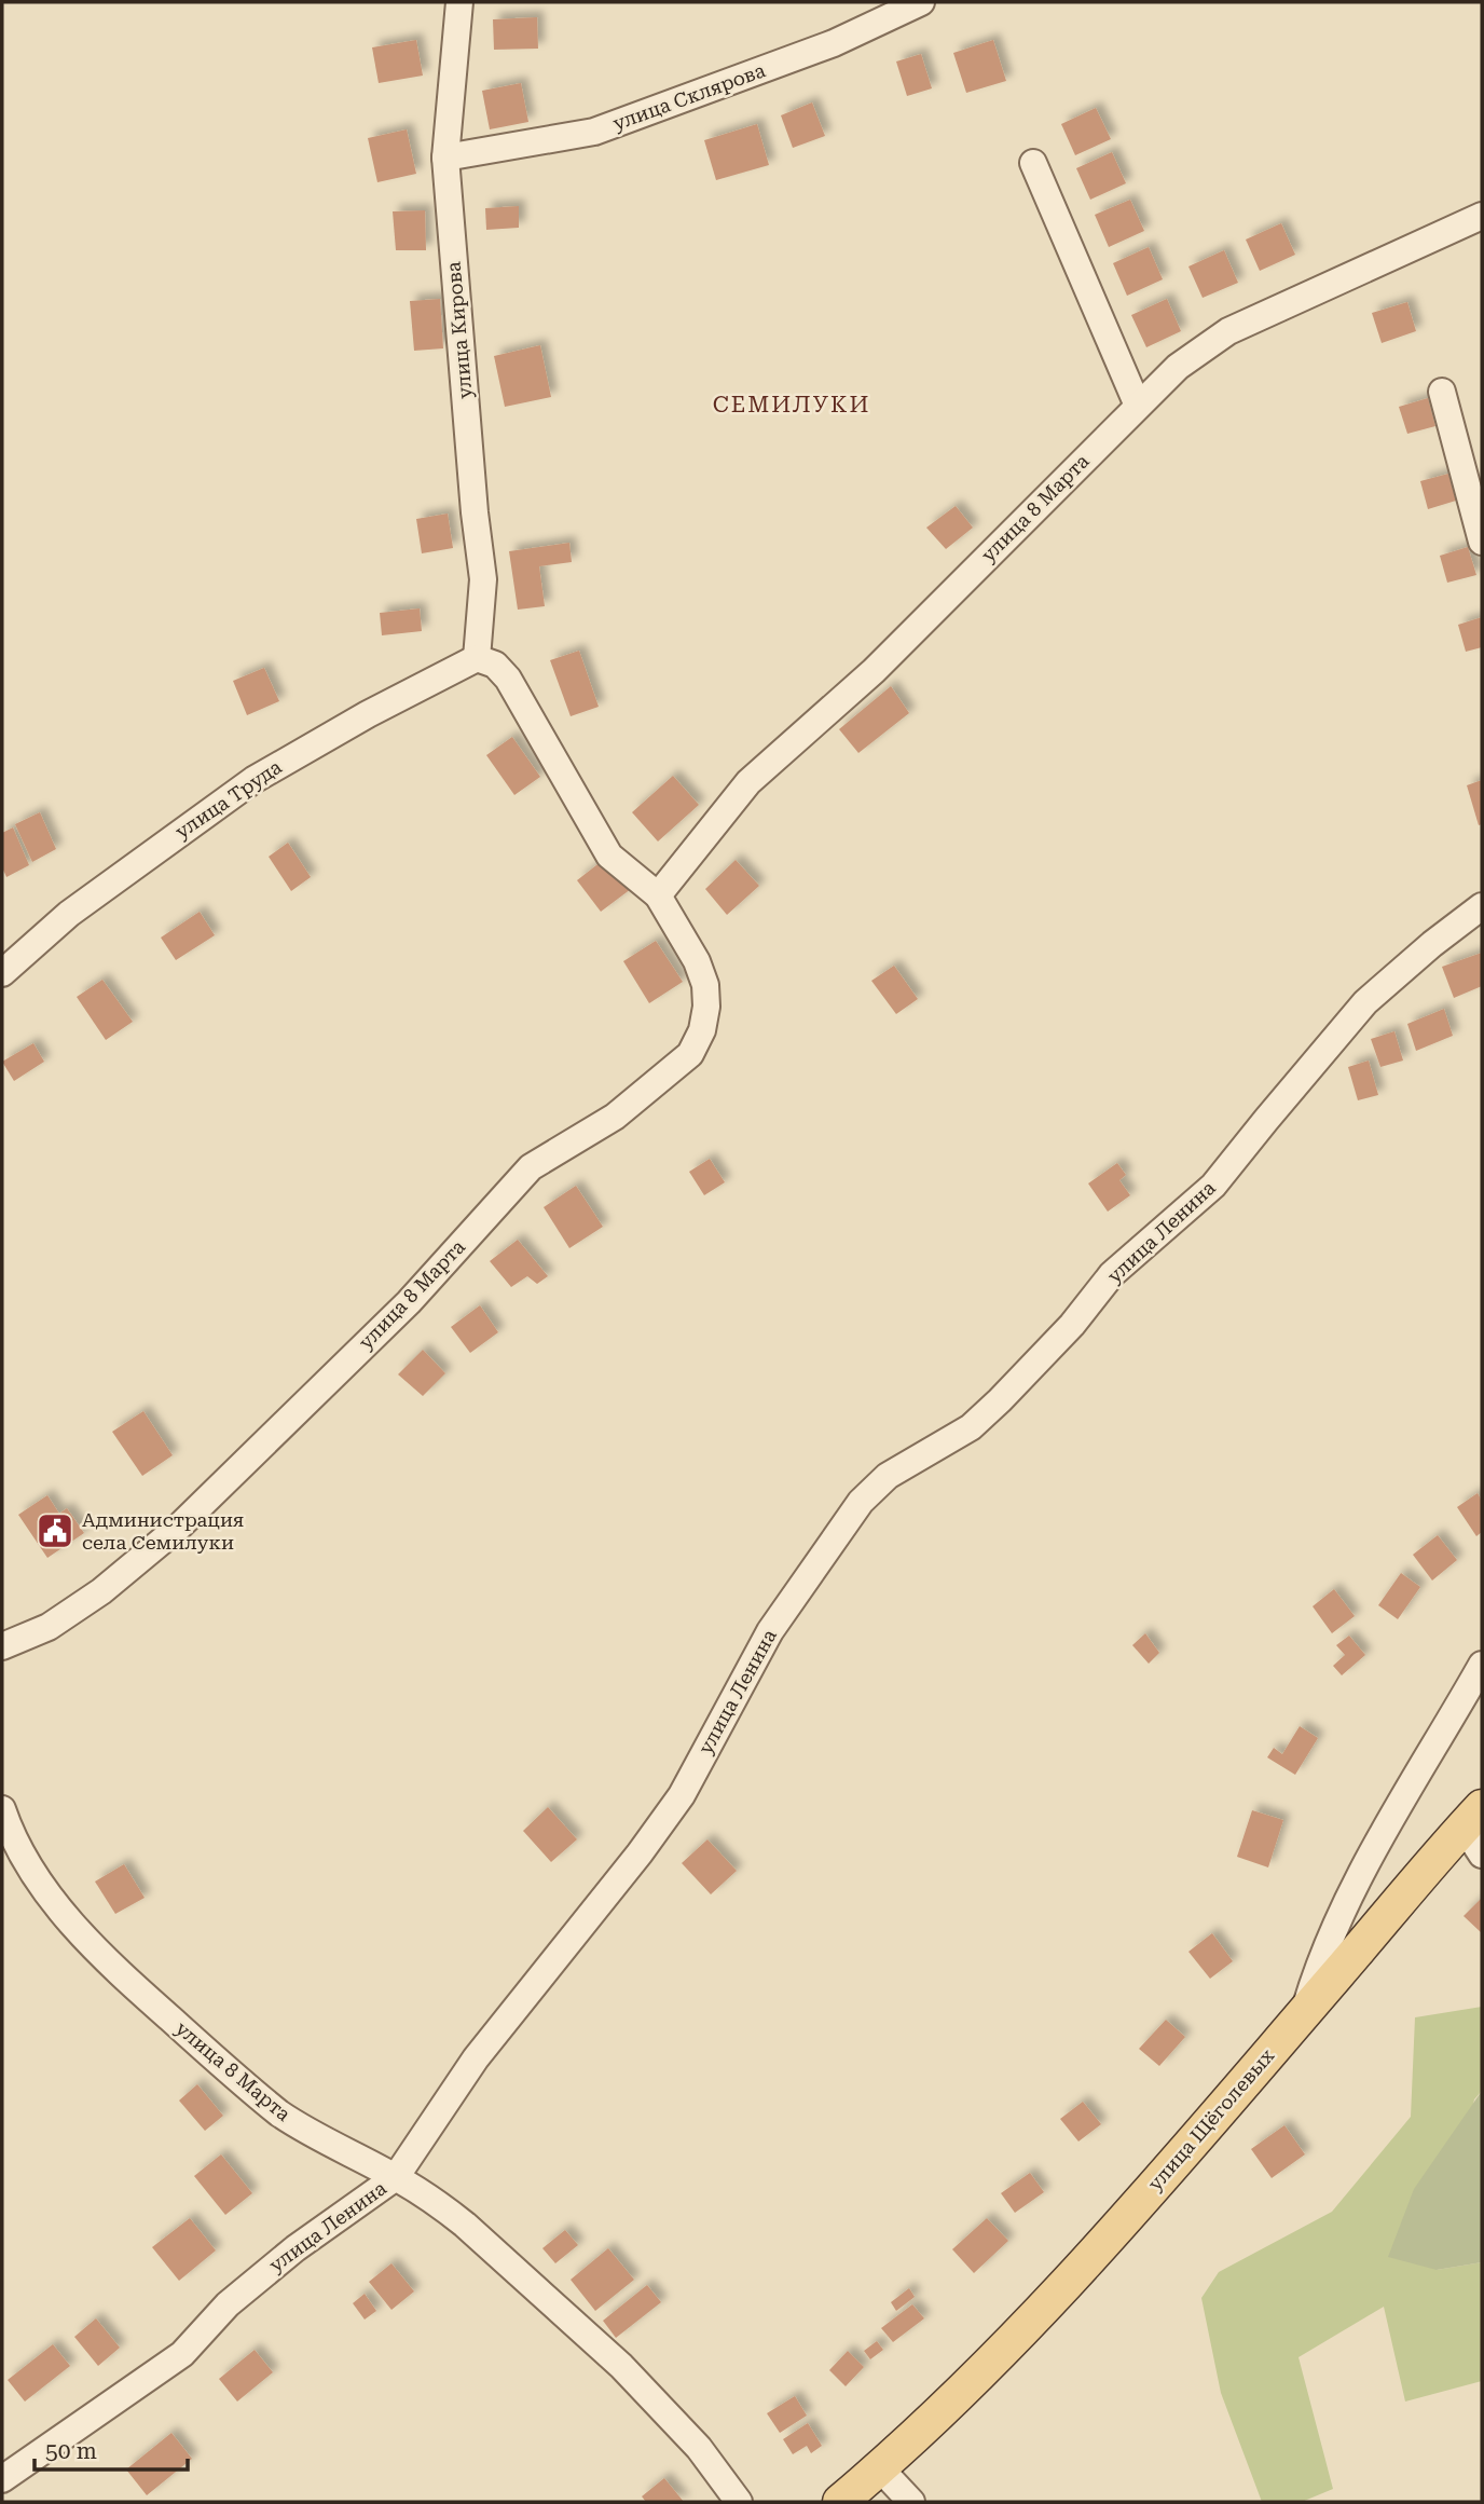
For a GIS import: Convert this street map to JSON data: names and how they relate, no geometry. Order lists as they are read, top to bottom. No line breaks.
{"streets":{"main road":["улица Щёголевых"],"street":["улица Склярова","улица Кирова","улица 8 Марта","улица Труда","улица Ленина"]},"crossings":[["улица Склярова","улица Кирова"],["улица Кирова","улица 8 Марта"],["улица Кирова","улица Труда"],["улица 8 Марта","улица Труда"],["улица 8 Марта","улица Ленина"]],"districts":["СЕМИЛУКИ"],"places":{"public building":["Администрация села Семилуки"]},"scale_bar":"50 m"}
